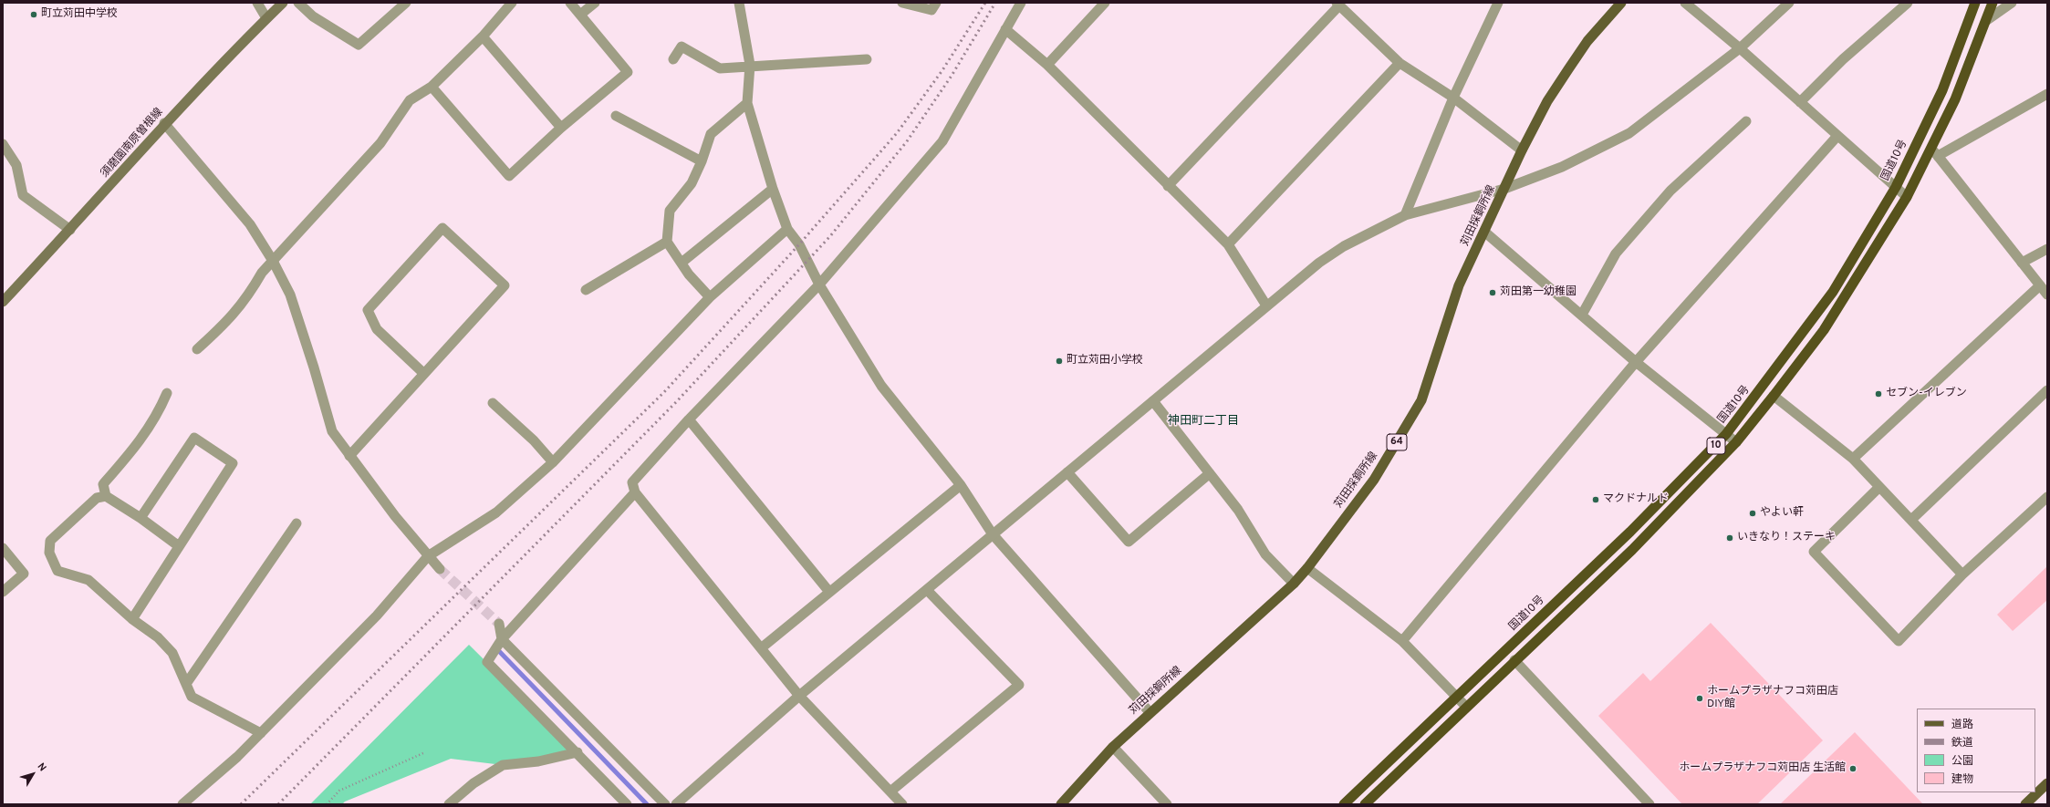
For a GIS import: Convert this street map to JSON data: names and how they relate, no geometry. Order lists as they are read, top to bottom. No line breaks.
{"streets":{"highway":["国道10号","10"],"main road":["須磨園南原曽根線","苅田採銅所線","64"]},"districts":["神田町二丁目"],"places":["町立苅田中学校","苅田第一幼稚園","町立苅田小学校","セブン-イレブン","マクドナルド","やよい軒","いきなり！ステーキ","ホームプラザナフコ苅田店 DIY館","ホームプラザナフコ苅田店 生活館"],"legend":["道路","鉄道","公園","建物"],"north":"top right"}
